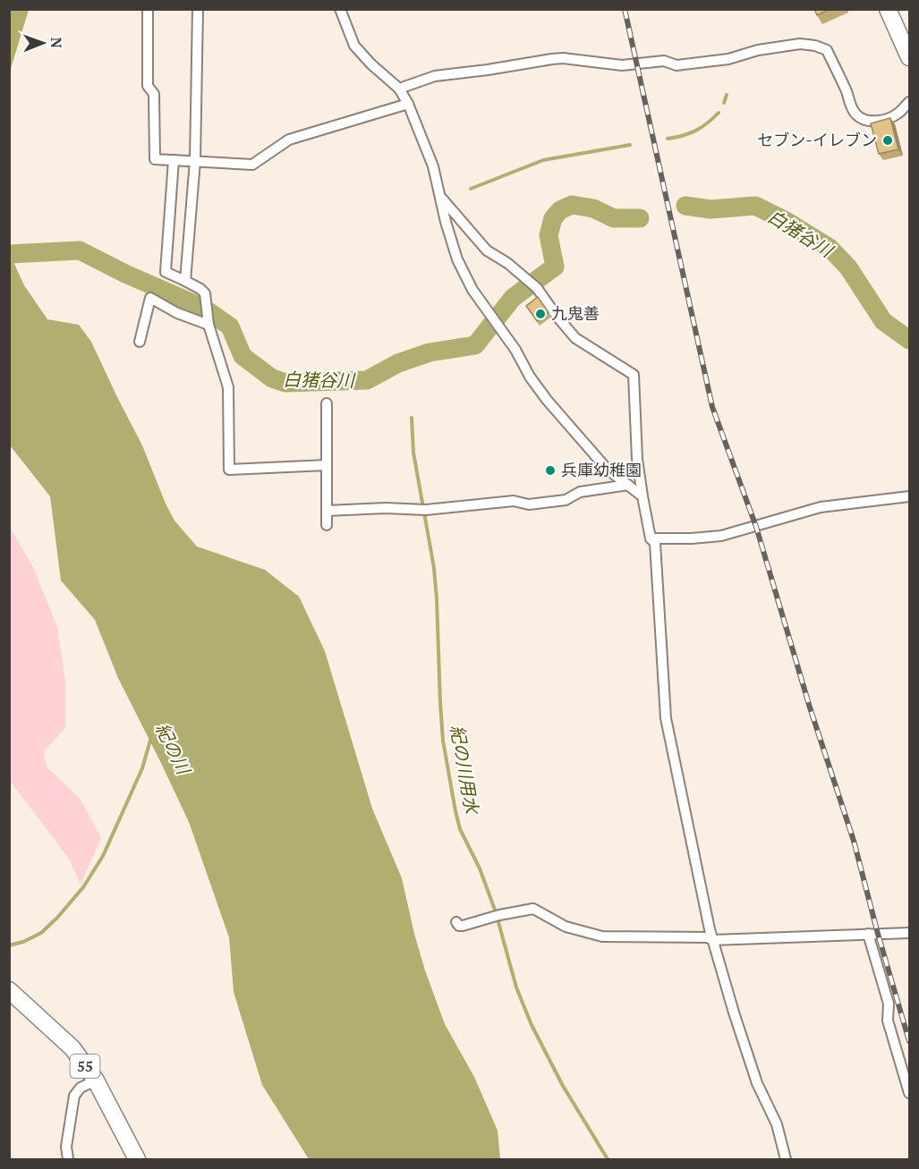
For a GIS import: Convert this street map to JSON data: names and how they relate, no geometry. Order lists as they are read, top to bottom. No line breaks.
{"streets":{"main road":["55"]},"water":["白猪谷川","紀の川","紀の川用水"],"places":["セブン-イレブン","九鬼善","兵庫幼稚園"],"north":"right"}
